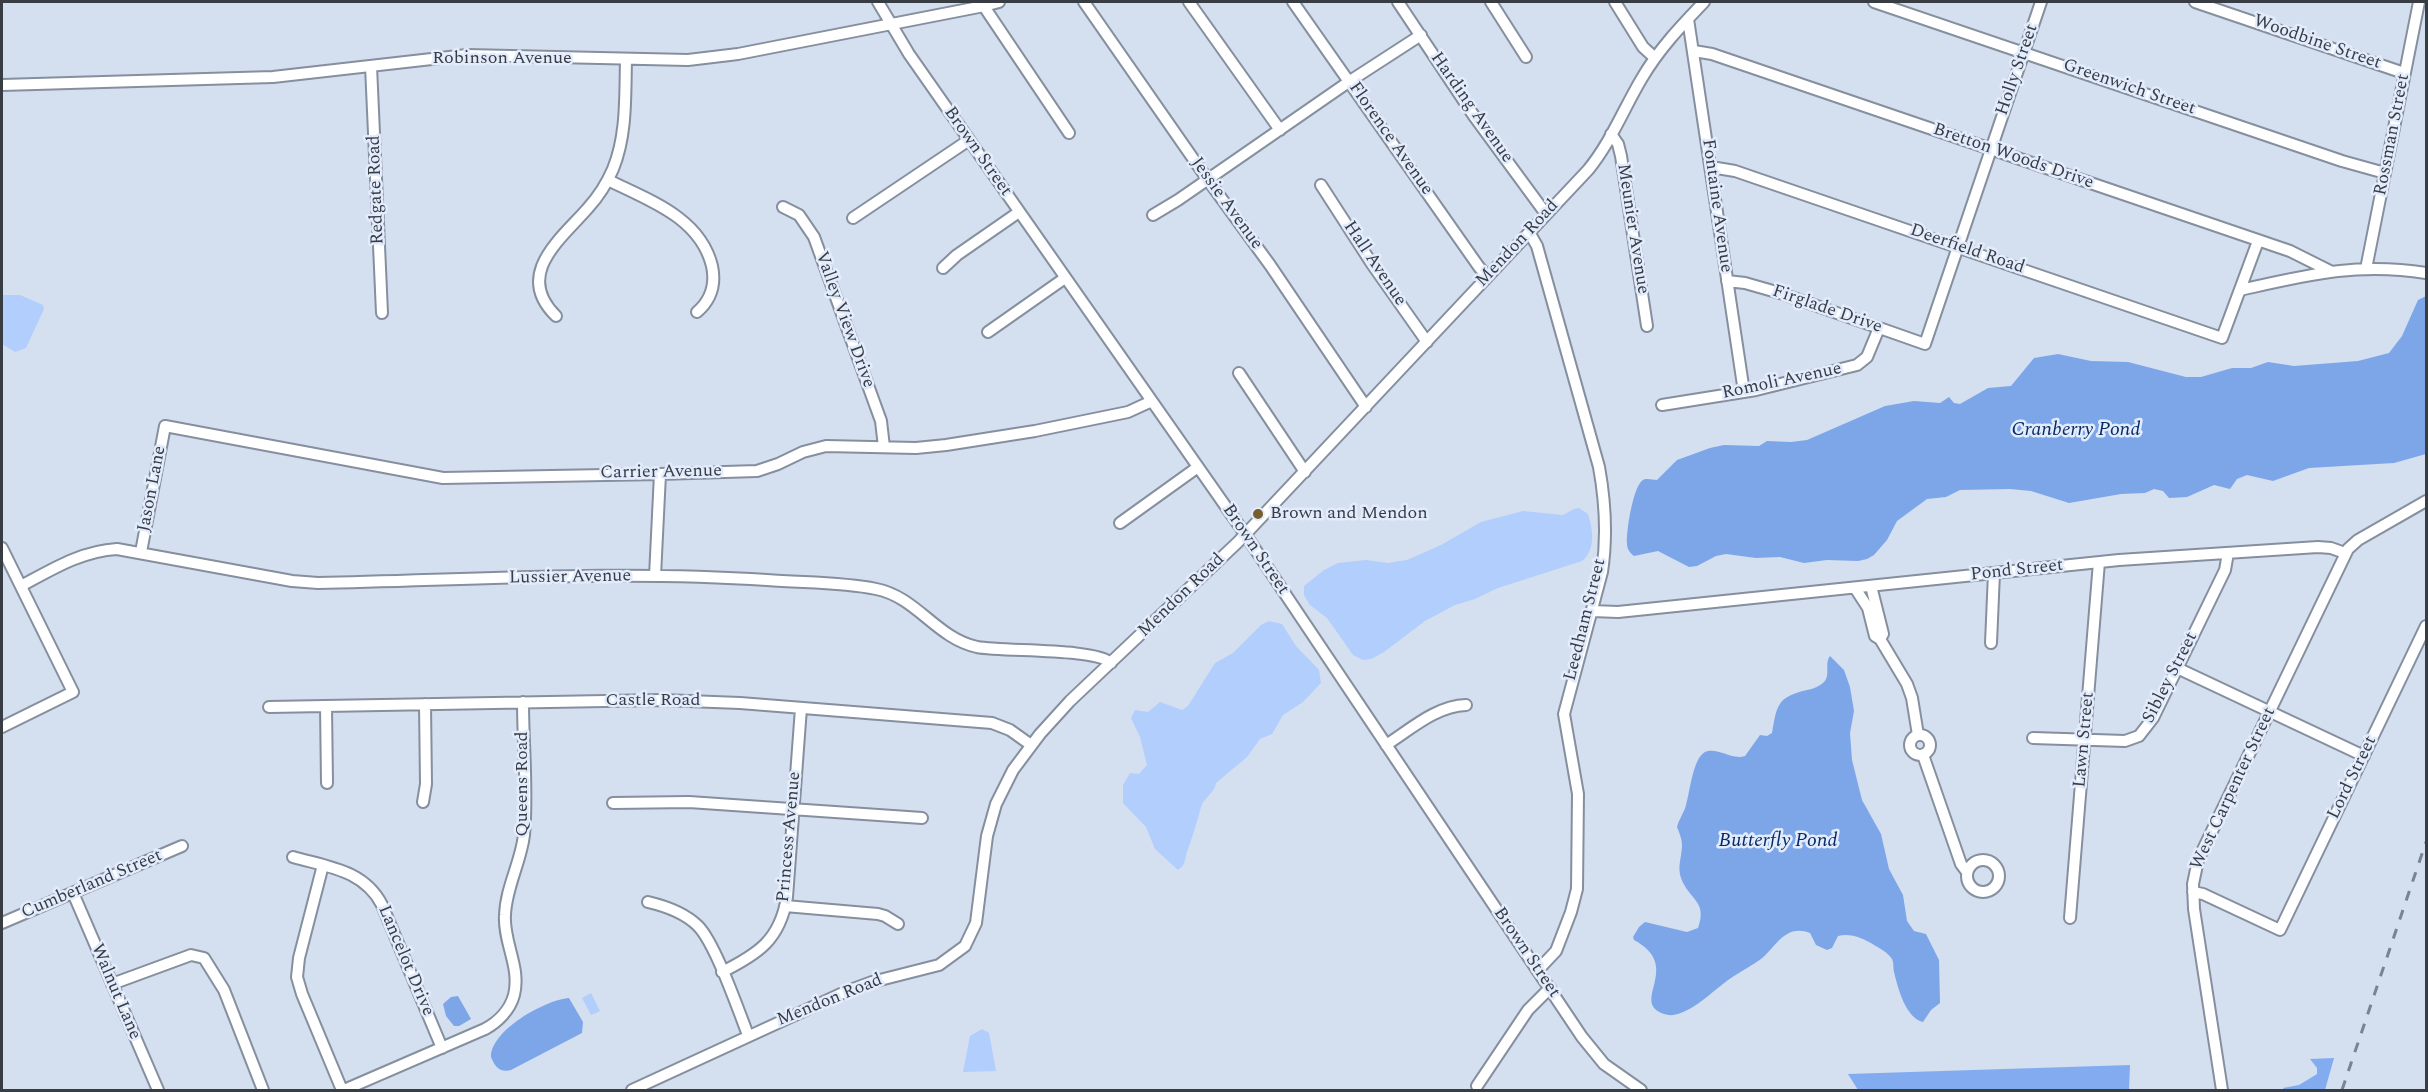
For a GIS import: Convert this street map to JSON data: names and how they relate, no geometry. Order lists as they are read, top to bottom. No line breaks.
{"streets":{"street":["Woodbine Street","Robinson Avenue","Holly Street","Greenwich Street","Harding Avenue","Rossman Street","Florence Avenue","Brown Street","Bretton Woods Drive","Redgate Road","Jessie Avenue","Fontaine Avenue","Meunier Avenue","Mendon Road","Deerfield Road","Hall Avenue","Firglade Drive","Valley View Drive","Romoli Avenue","Carrier Avenue","Jason Lane","Pond Street","Lussier Avenue","Leedham Street","Sibley Street","Castle Road","Lawn Street","Lord Street","Queens Road","West Carpenter Street","Princess Avenue","Cumberland Street","Lancelot Drive","Walnut Lane"]},"crossings":[["Woodbine Street","Rossman Street"],["Robinson Avenue","Brown Street"],["Robinson Avenue","Redgate Road"],["Holly Street","Greenwich Street"],["Holly Street","Bretton Woods Drive"],["Holly Street","Deerfield Road"],["Holly Street","Firglade Drive"],["Greenwich Street","Rossman Street"],["Harding Avenue","Mendon Road"],["Florence Avenue","Mendon Road"],["Brown Street","Mendon Road"],["Brown Street","Carrier Avenue"],["Brown Street","Leedham Street"],["Bretton Woods Drive","Fontaine Avenue"],["Jessie Avenue","Mendon Road"],["Fontaine Avenue","Mendon Road"],["Fontaine Avenue","Deerfield Road"],["Fontaine Avenue","Firglade Drive"],["Fontaine Avenue","Romoli Avenue"],["Meunier Avenue","Mendon Road"],["Mendon Road","Hall Avenue"],["Mendon Road","Lussier Avenue"],["Mendon Road","Leedham Street"],["Mendon Road","Castle Road"],["Firglade Drive","Romoli Avenue"],["Valley View Drive","Carrier Avenue"],["Carrier Avenue","Jason Lane"],["Jason Lane","Lussier Avenue"],["Pond Street","Leedham Street"],["Pond Street","Sibley Street"],["Pond Street","Lawn Street"],["Pond Street","West Carpenter Street"],["Sibley Street","Lawn Street"],["Castle Road","Queens Road"],["Castle Road","Princess Avenue"],["Lord Street","West Carpenter Street"],["Queens Road","Lancelot Drive"],["Cumberland Street","Walnut Lane"]],"water":["Cranberry Pond","Butterfly Pond"],"places":["Brown and Mendon"]}
